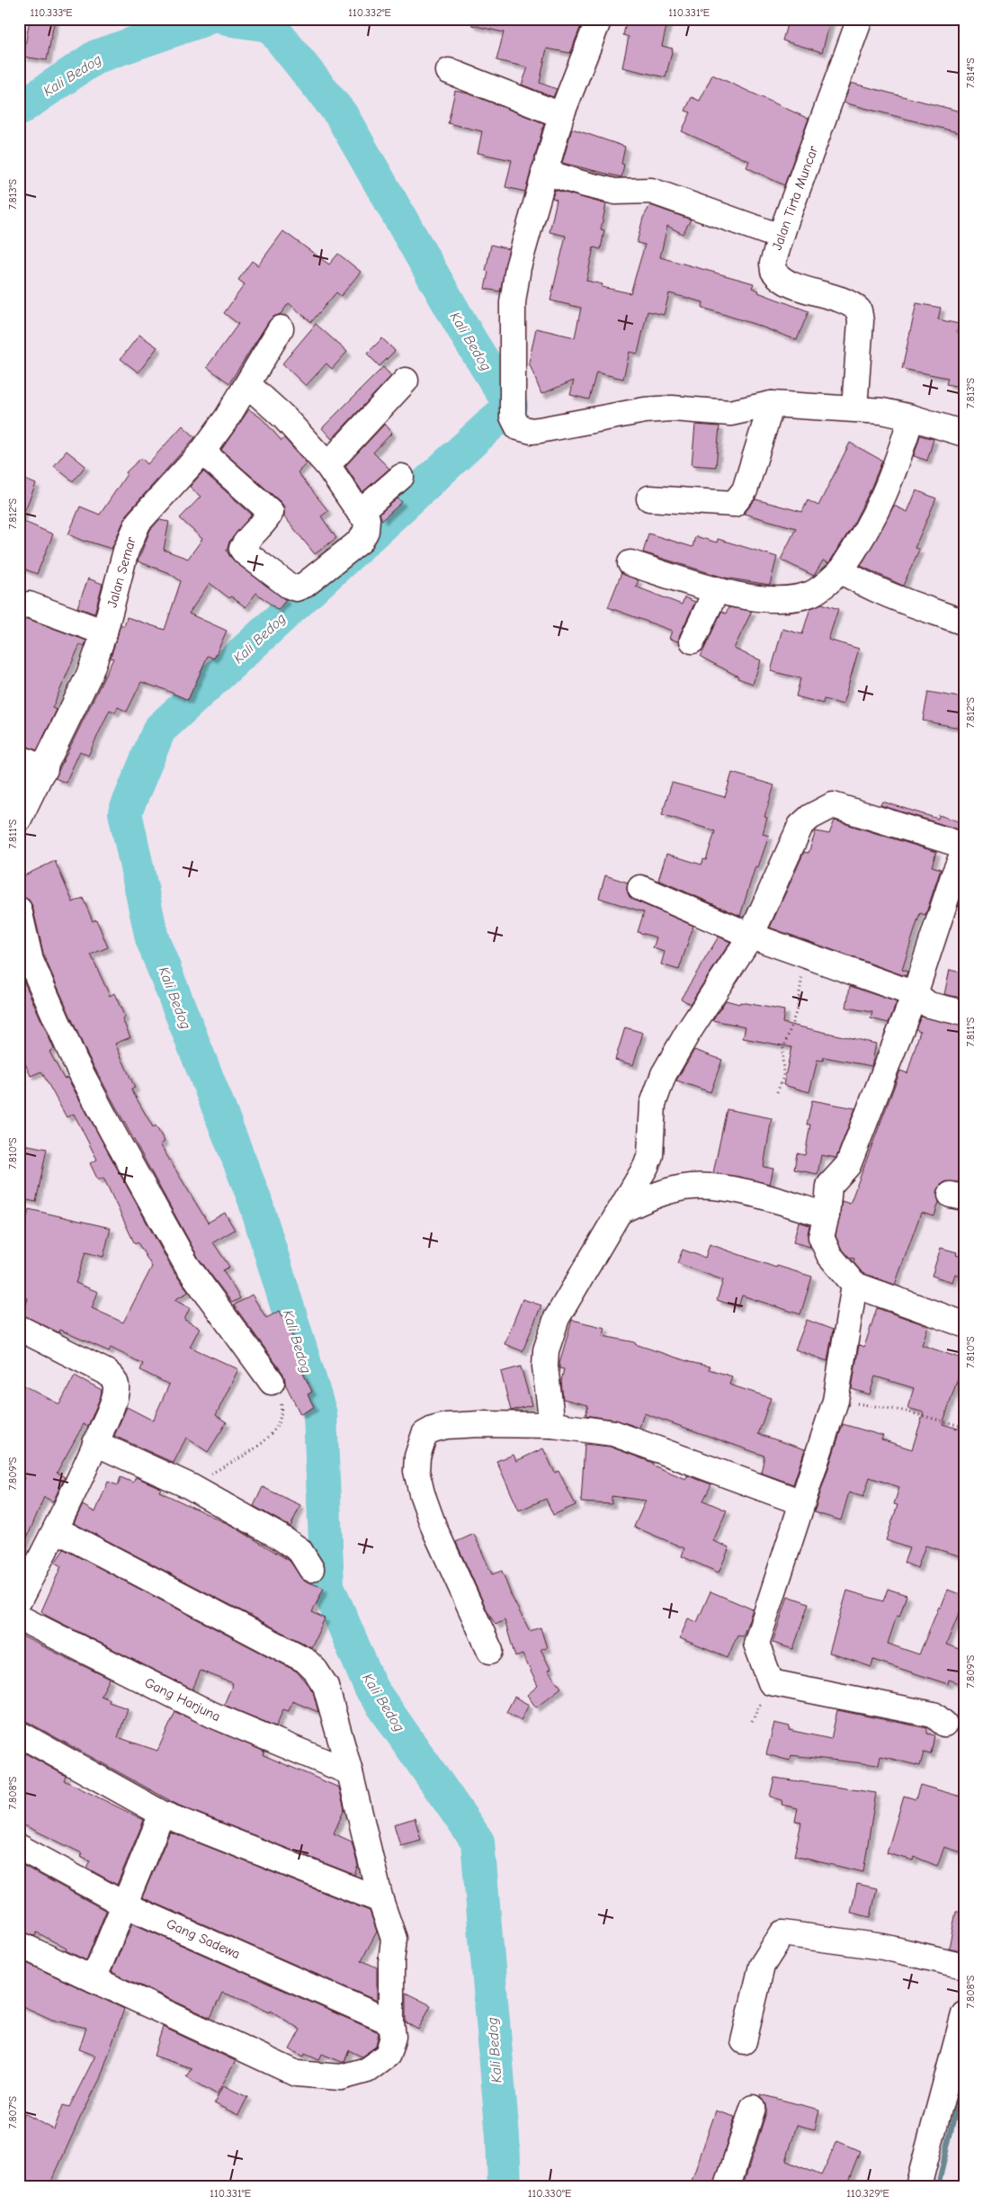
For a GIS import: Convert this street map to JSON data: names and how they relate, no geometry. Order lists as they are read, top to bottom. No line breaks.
{"streets":{"street":["Jalan Tirta Muncar","Jalan Semar","Gang Harjuna","Gang Sadewa"]},"water":["Kali Bedog"],"coordinates":["110.333°E","110.332°E","110.331°E","7.814°S","7.813°S","7.812°S","7.811°S","7.810°S","7.809°S","7.808°S","7.807°S","110.330°E","110.329°E"]}
